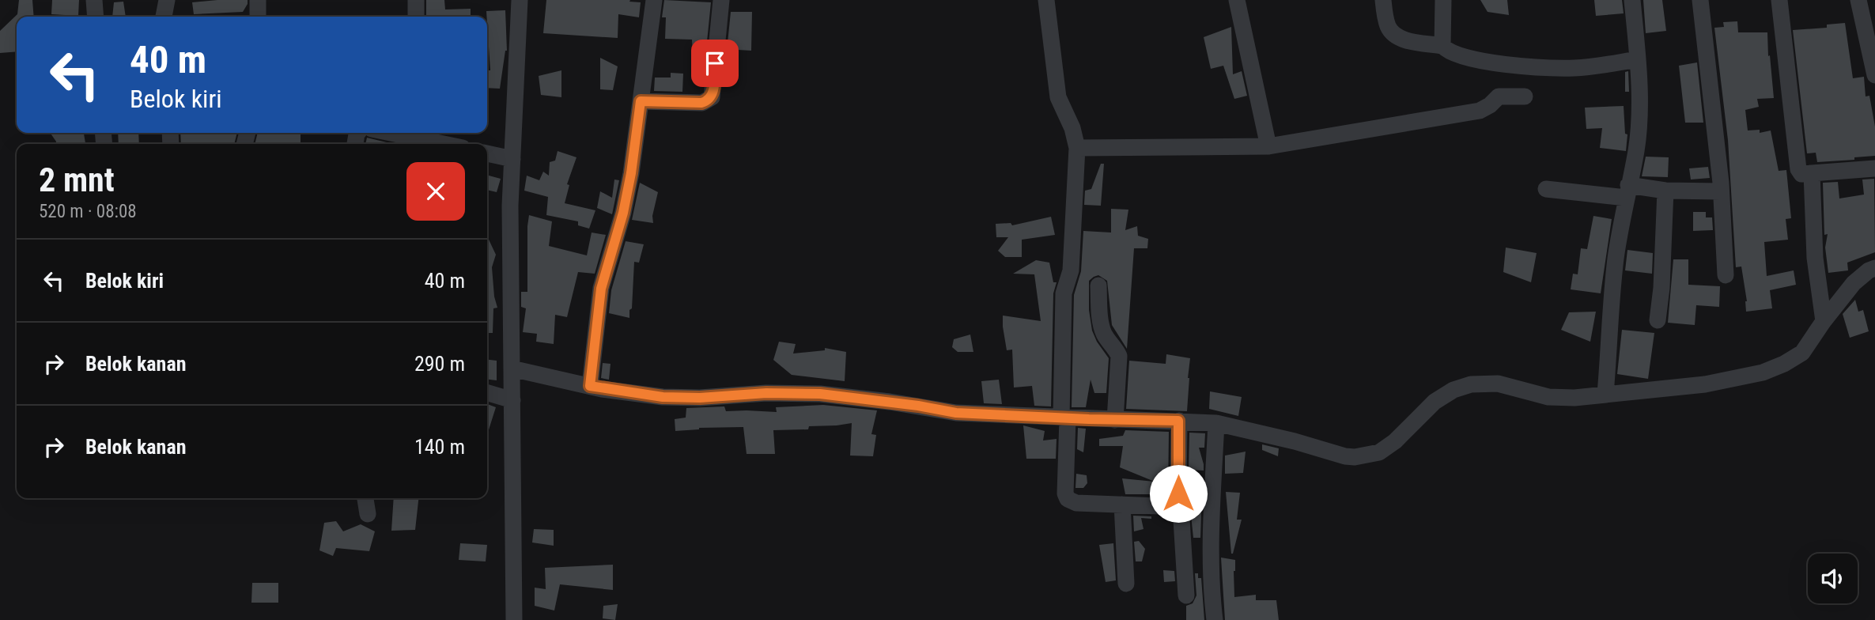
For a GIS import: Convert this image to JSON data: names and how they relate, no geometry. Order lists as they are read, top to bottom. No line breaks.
{"page":{"turn":["40 m","Belok kiri"],"heading":["2 mnt","520 m · 08:08"],"list":[{"name":"Belok kiri","value":"40 m"},{"name":"Belok kanan","value":"290 m"},{"name":"Belok kanan","value":"140 m"}]}}
